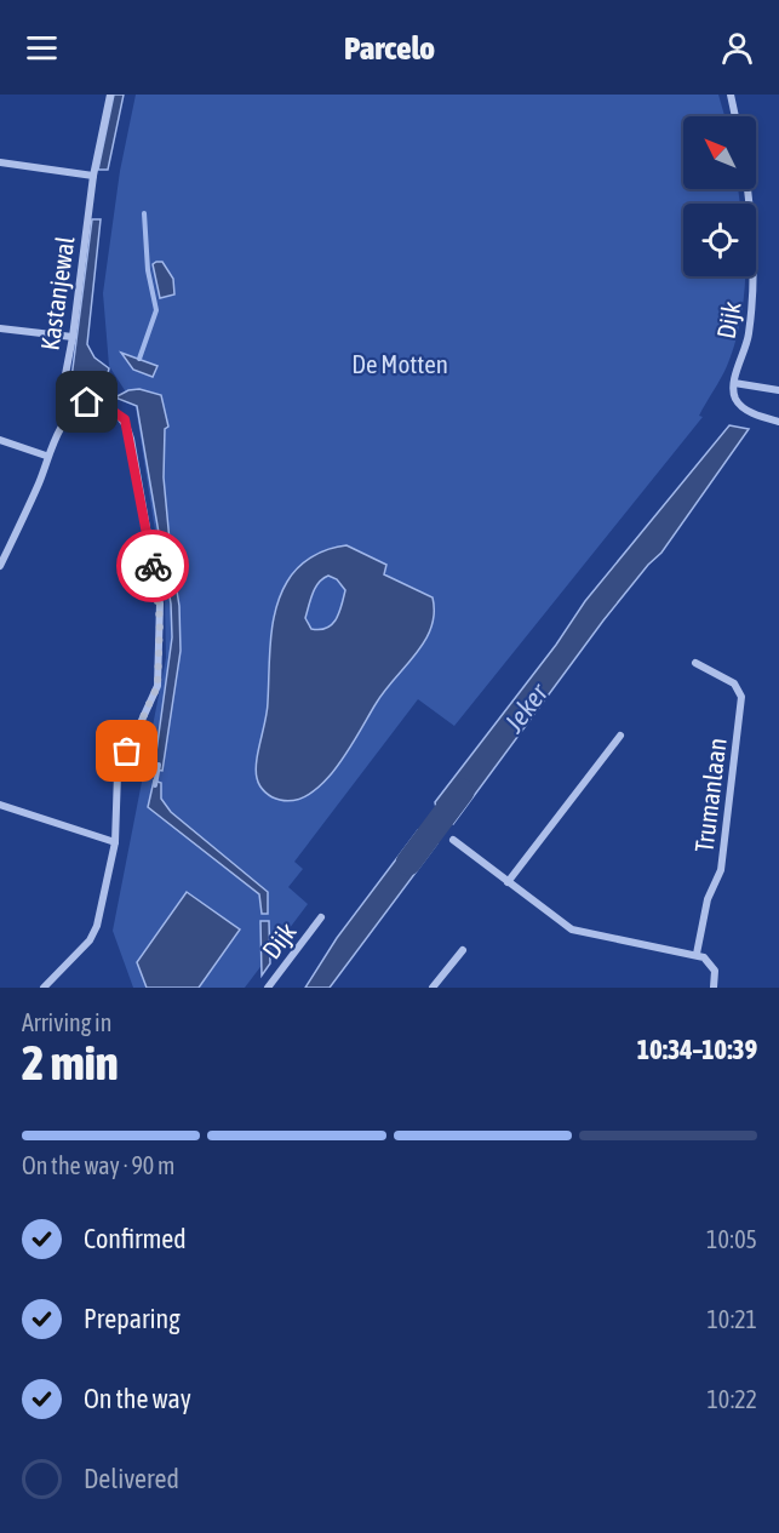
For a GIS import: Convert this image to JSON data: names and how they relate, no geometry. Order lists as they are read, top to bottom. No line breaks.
{"streets":{"street":["Kastanjewal","Dijk","Trumanlaan"]},"water":["Jeker"],"parks":["De Motten"],"north":"top left","page":{"header":"Parcelo","heading":["2 min","Arriving in","10:34–10:39"],"bar":"On the way · 90 m","list":[["Confirmed","10:05"],["Preparing","10:21"],["On the way","10:22"],"Delivered"]}}
